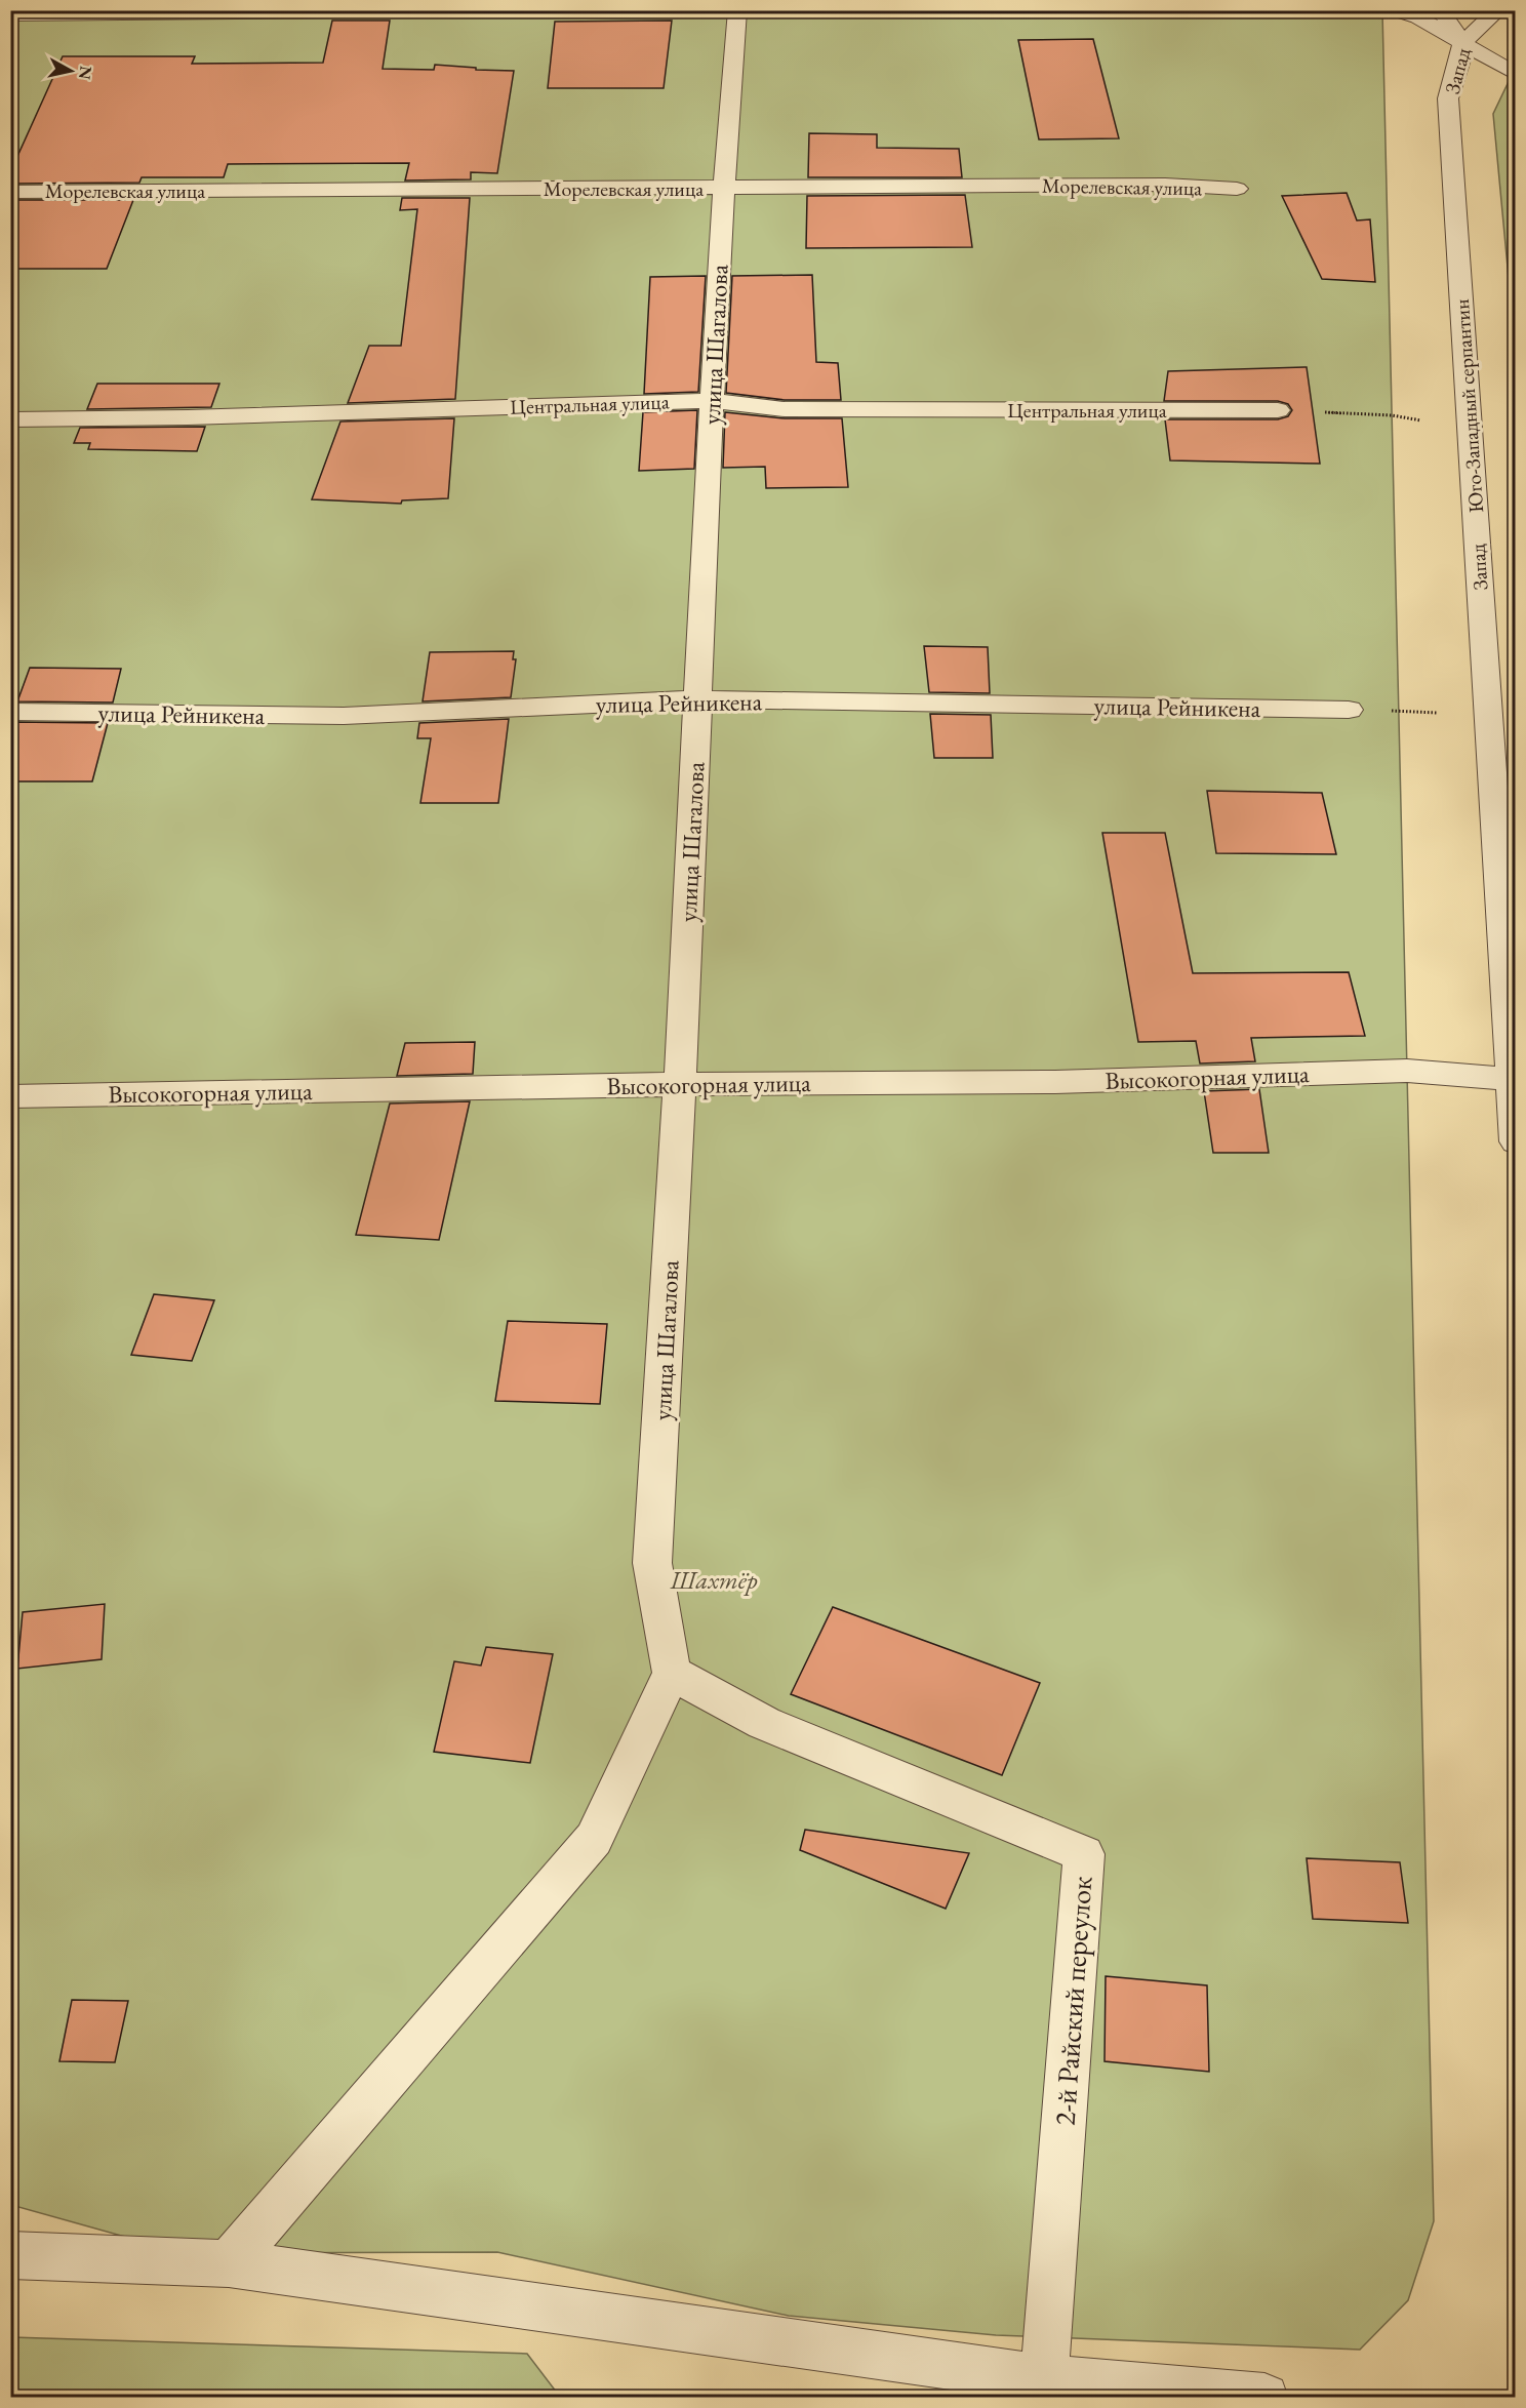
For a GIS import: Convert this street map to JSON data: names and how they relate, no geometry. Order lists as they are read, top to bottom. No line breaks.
{"streets":{"street":["Запад","Морелевская улица","улица Шагалова","Центральная улица","Юго-Западный серпантин","улица Рейникена","Высокогорная улица","2-й Райский переулок"]},"crossings":[["Запад","Юго-Западный серпантин"],["Морелевская улица","улица Шагалова"],["улица Шагалова","Центральная улица"],["улица Шагалова","улица Рейникена"],["улица Шагалова","Высокогорная улица"],["улица Шагалова","2-й Райский переулок"],["Юго-Западный серпантин","Высокогорная улица"]],"parks":["Шахтёр"],"north":"right"}
